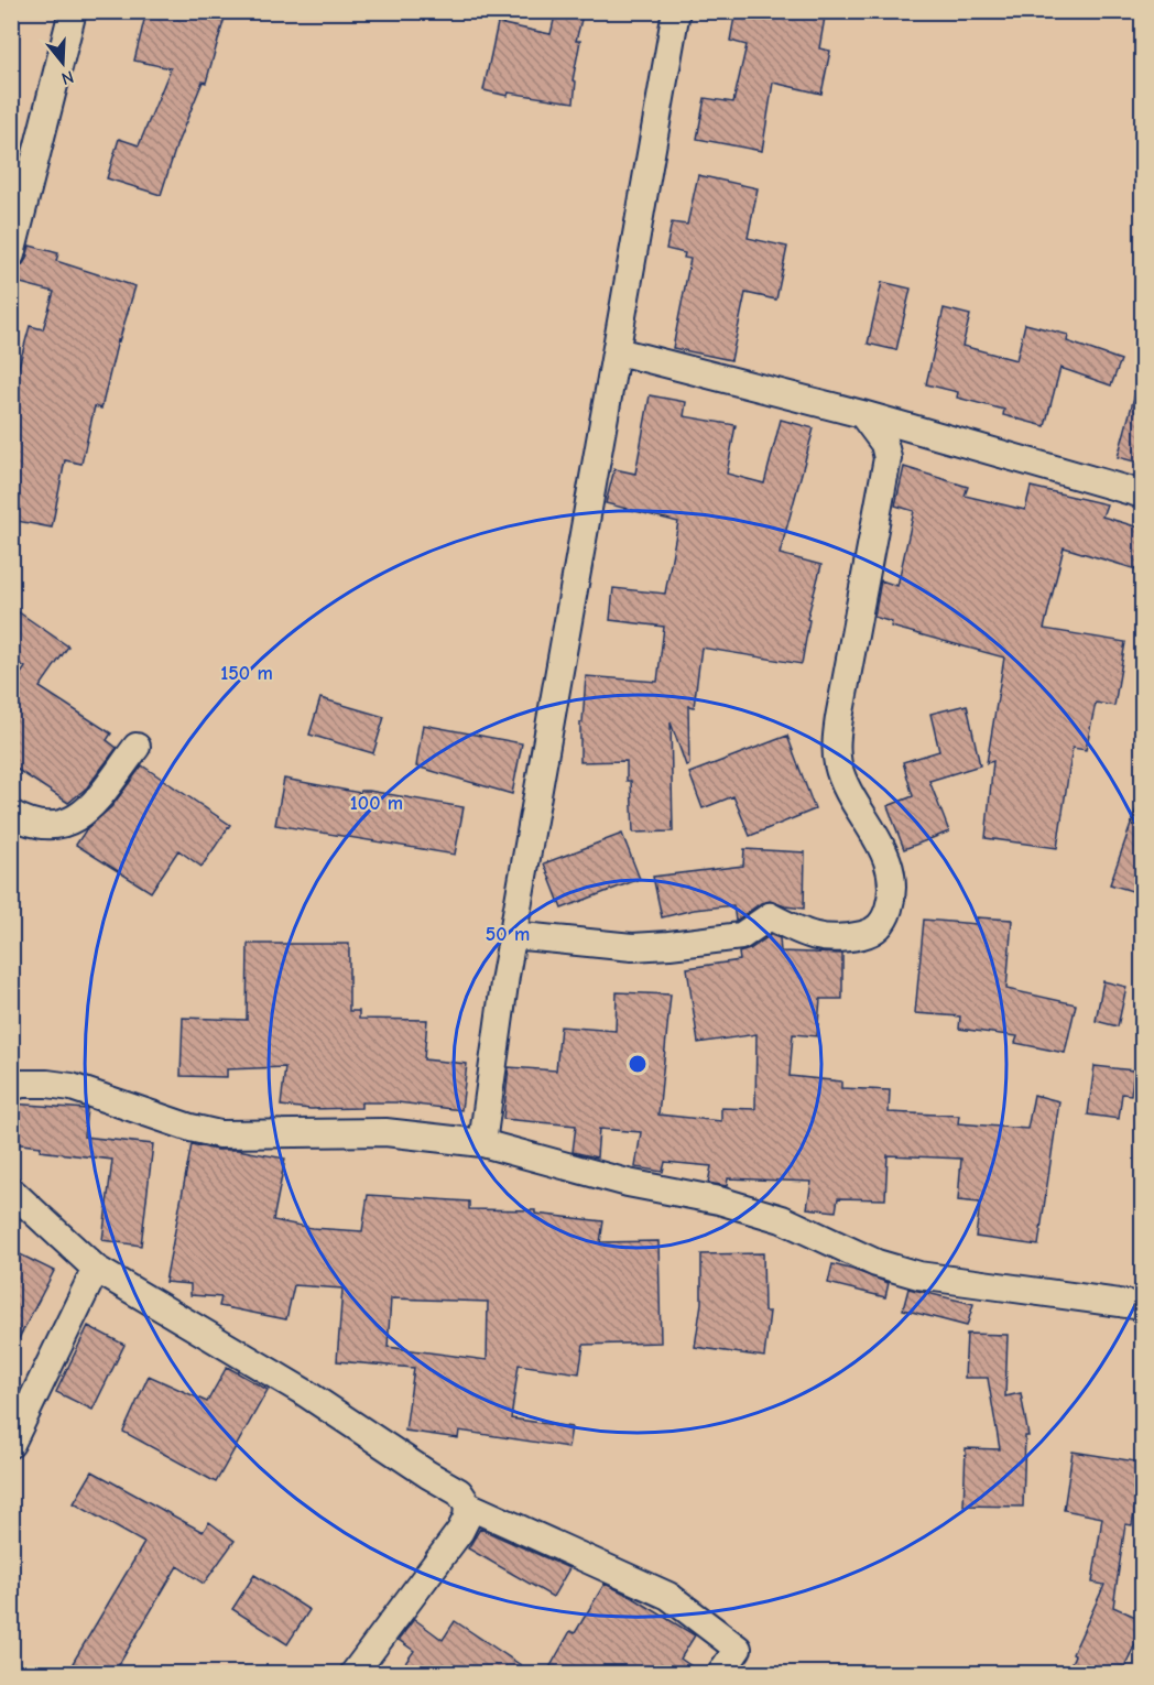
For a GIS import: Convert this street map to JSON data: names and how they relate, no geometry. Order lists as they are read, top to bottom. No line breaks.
{"north":"bottom","rings":["150 m","100 m","50 m"]}
